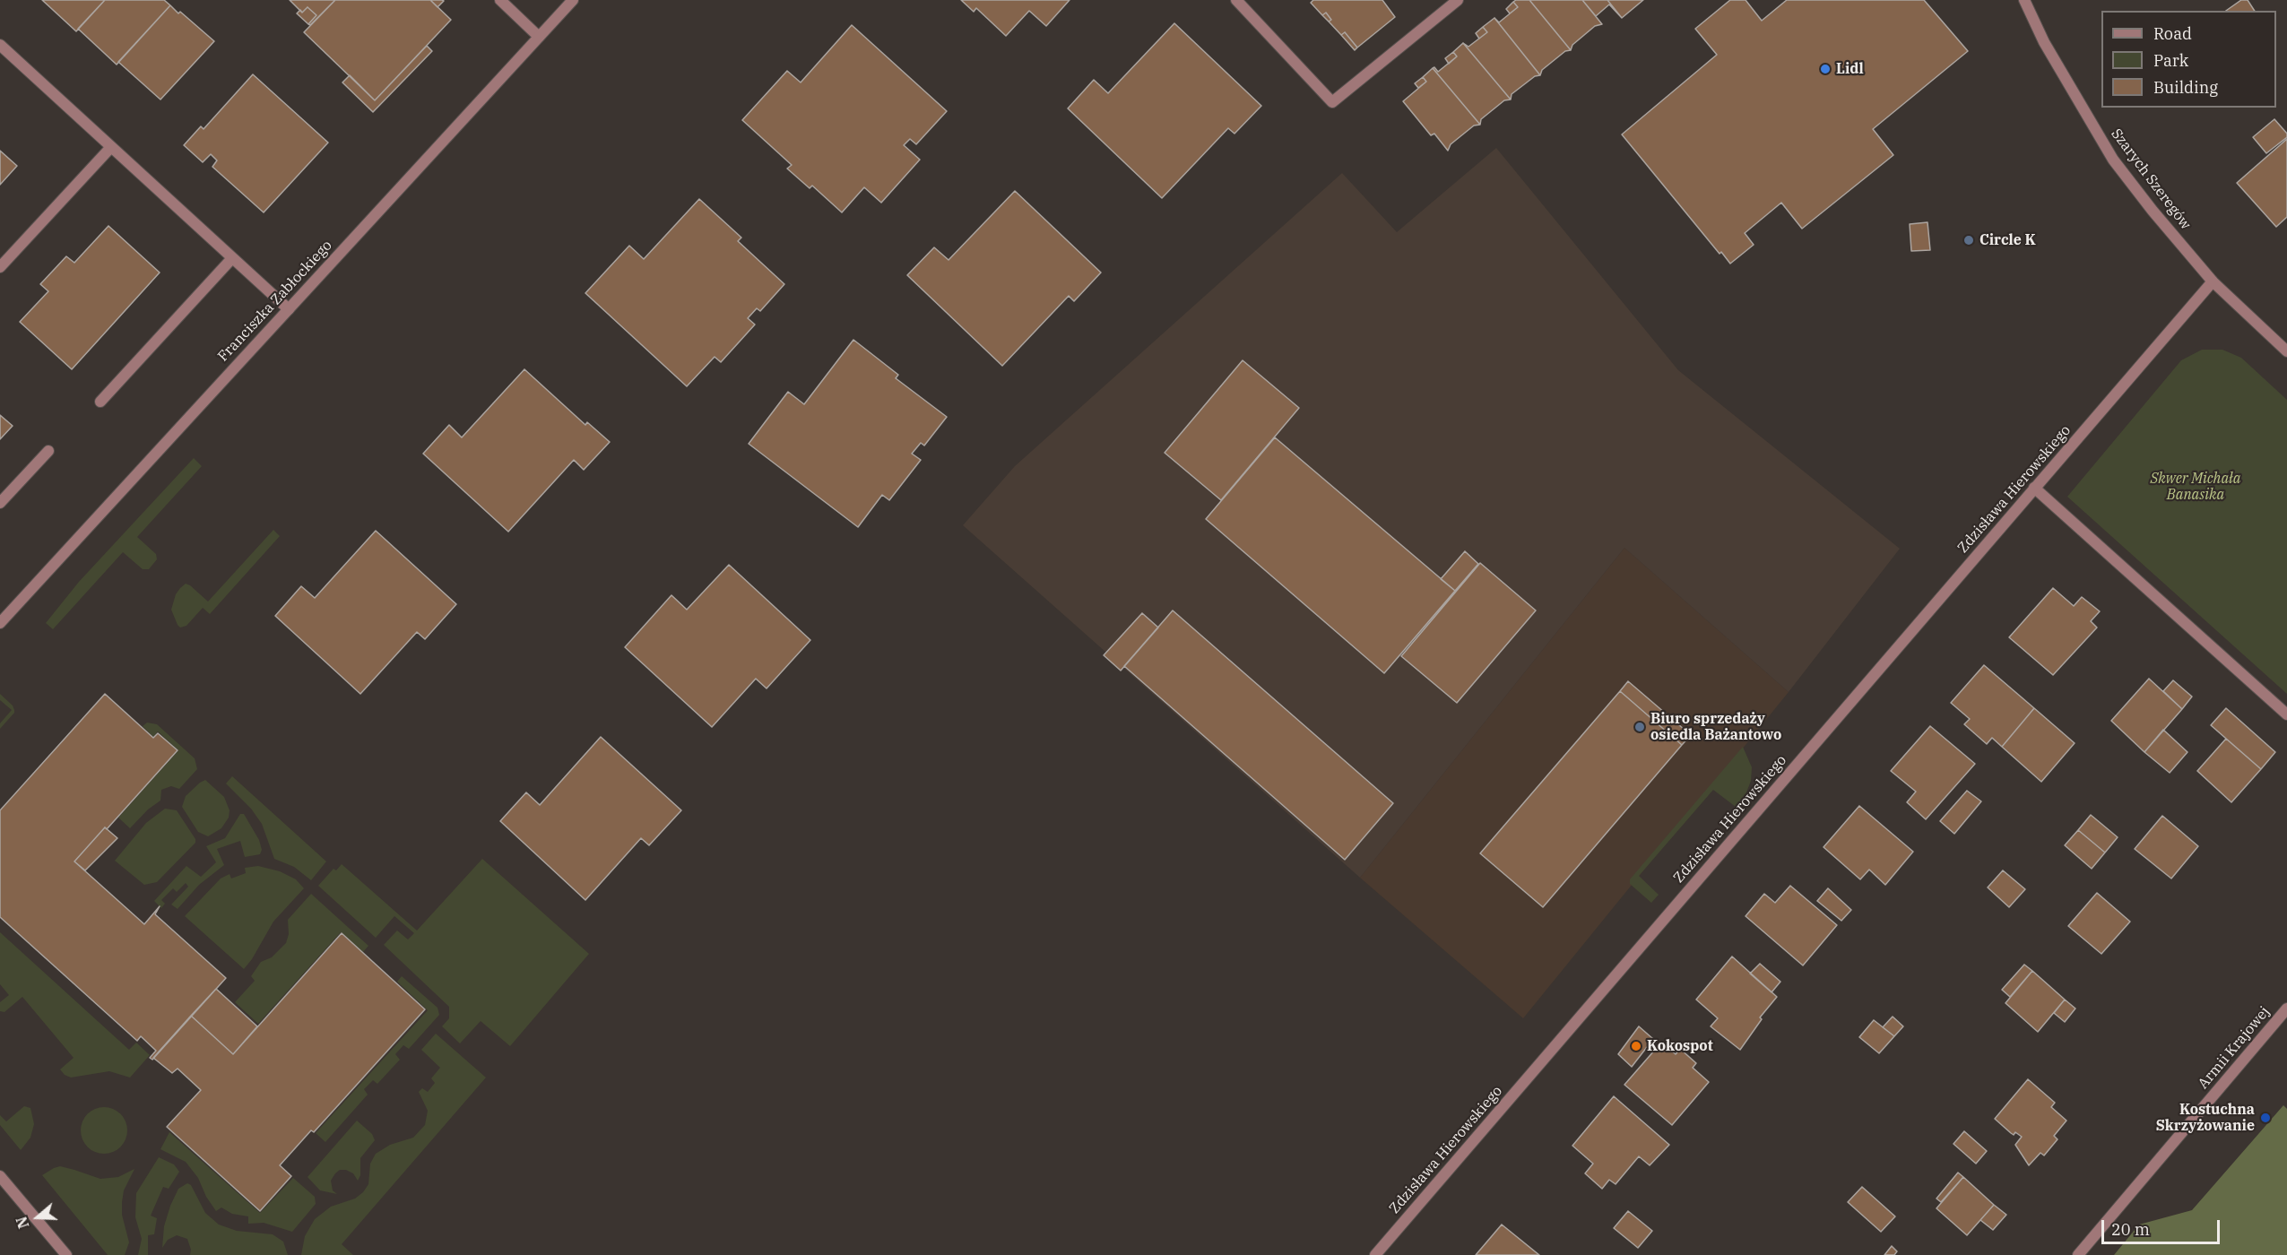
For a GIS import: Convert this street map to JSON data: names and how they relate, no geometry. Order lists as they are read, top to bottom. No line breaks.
{"streets":{"street":["Szarych Szeregów","Franciszka Zabłockiego","Zdzisława Hierowskiego","Armii Krajowej"]},"crossings":[["Szarych Szeregów","Zdzisława Hierowskiego"]],"parks":["Skwer Michała Banasika"],"places":["Lidl","Circle K","Biuro sprzedaży osiedla Bażantowo","Kokospot","Kostuchna Skrzyżowanie"],"legend":["Road","Park","Building"],"scale_bar":"20 m","north":"left"}
